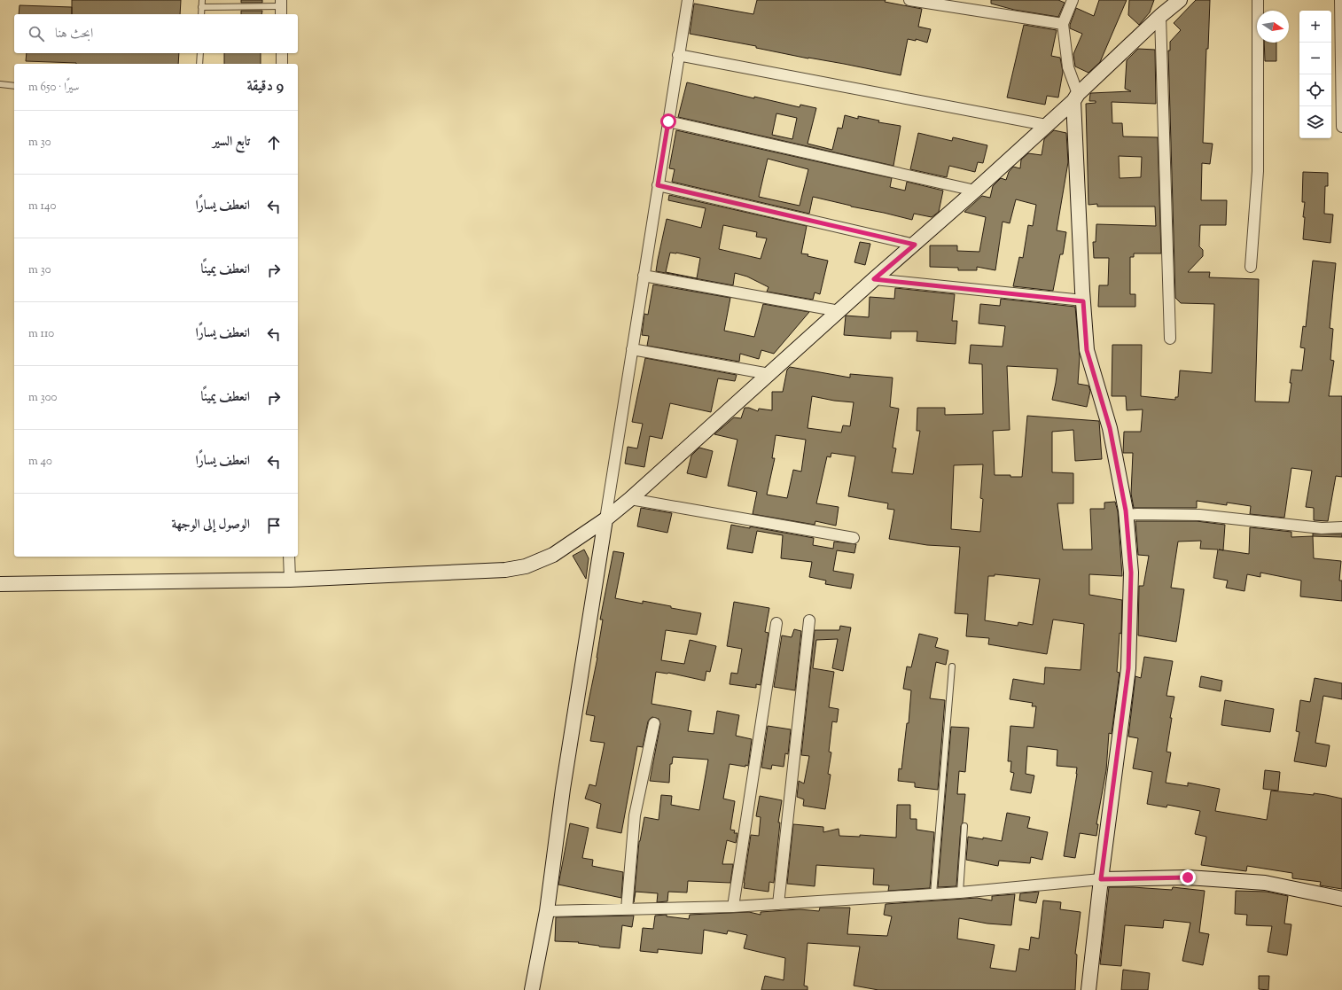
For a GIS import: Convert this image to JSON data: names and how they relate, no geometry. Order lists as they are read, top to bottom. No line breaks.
{"north":"right","page":{"map_buttons":["+","−"],"search":"ابحث هنا","heading":["9 دقيقة","سيرًا · 650 m"],"list":[["تابع السير","30 m"],["انعطف يسارًا","140 m"],["انعطف يمينًا","30 m"],["انعطف يسارًا","110 m"],["انعطف يمينًا","300 m"],["انعطف يسارًا","40 m"],"الوصول إلى الوجهة"]}}
